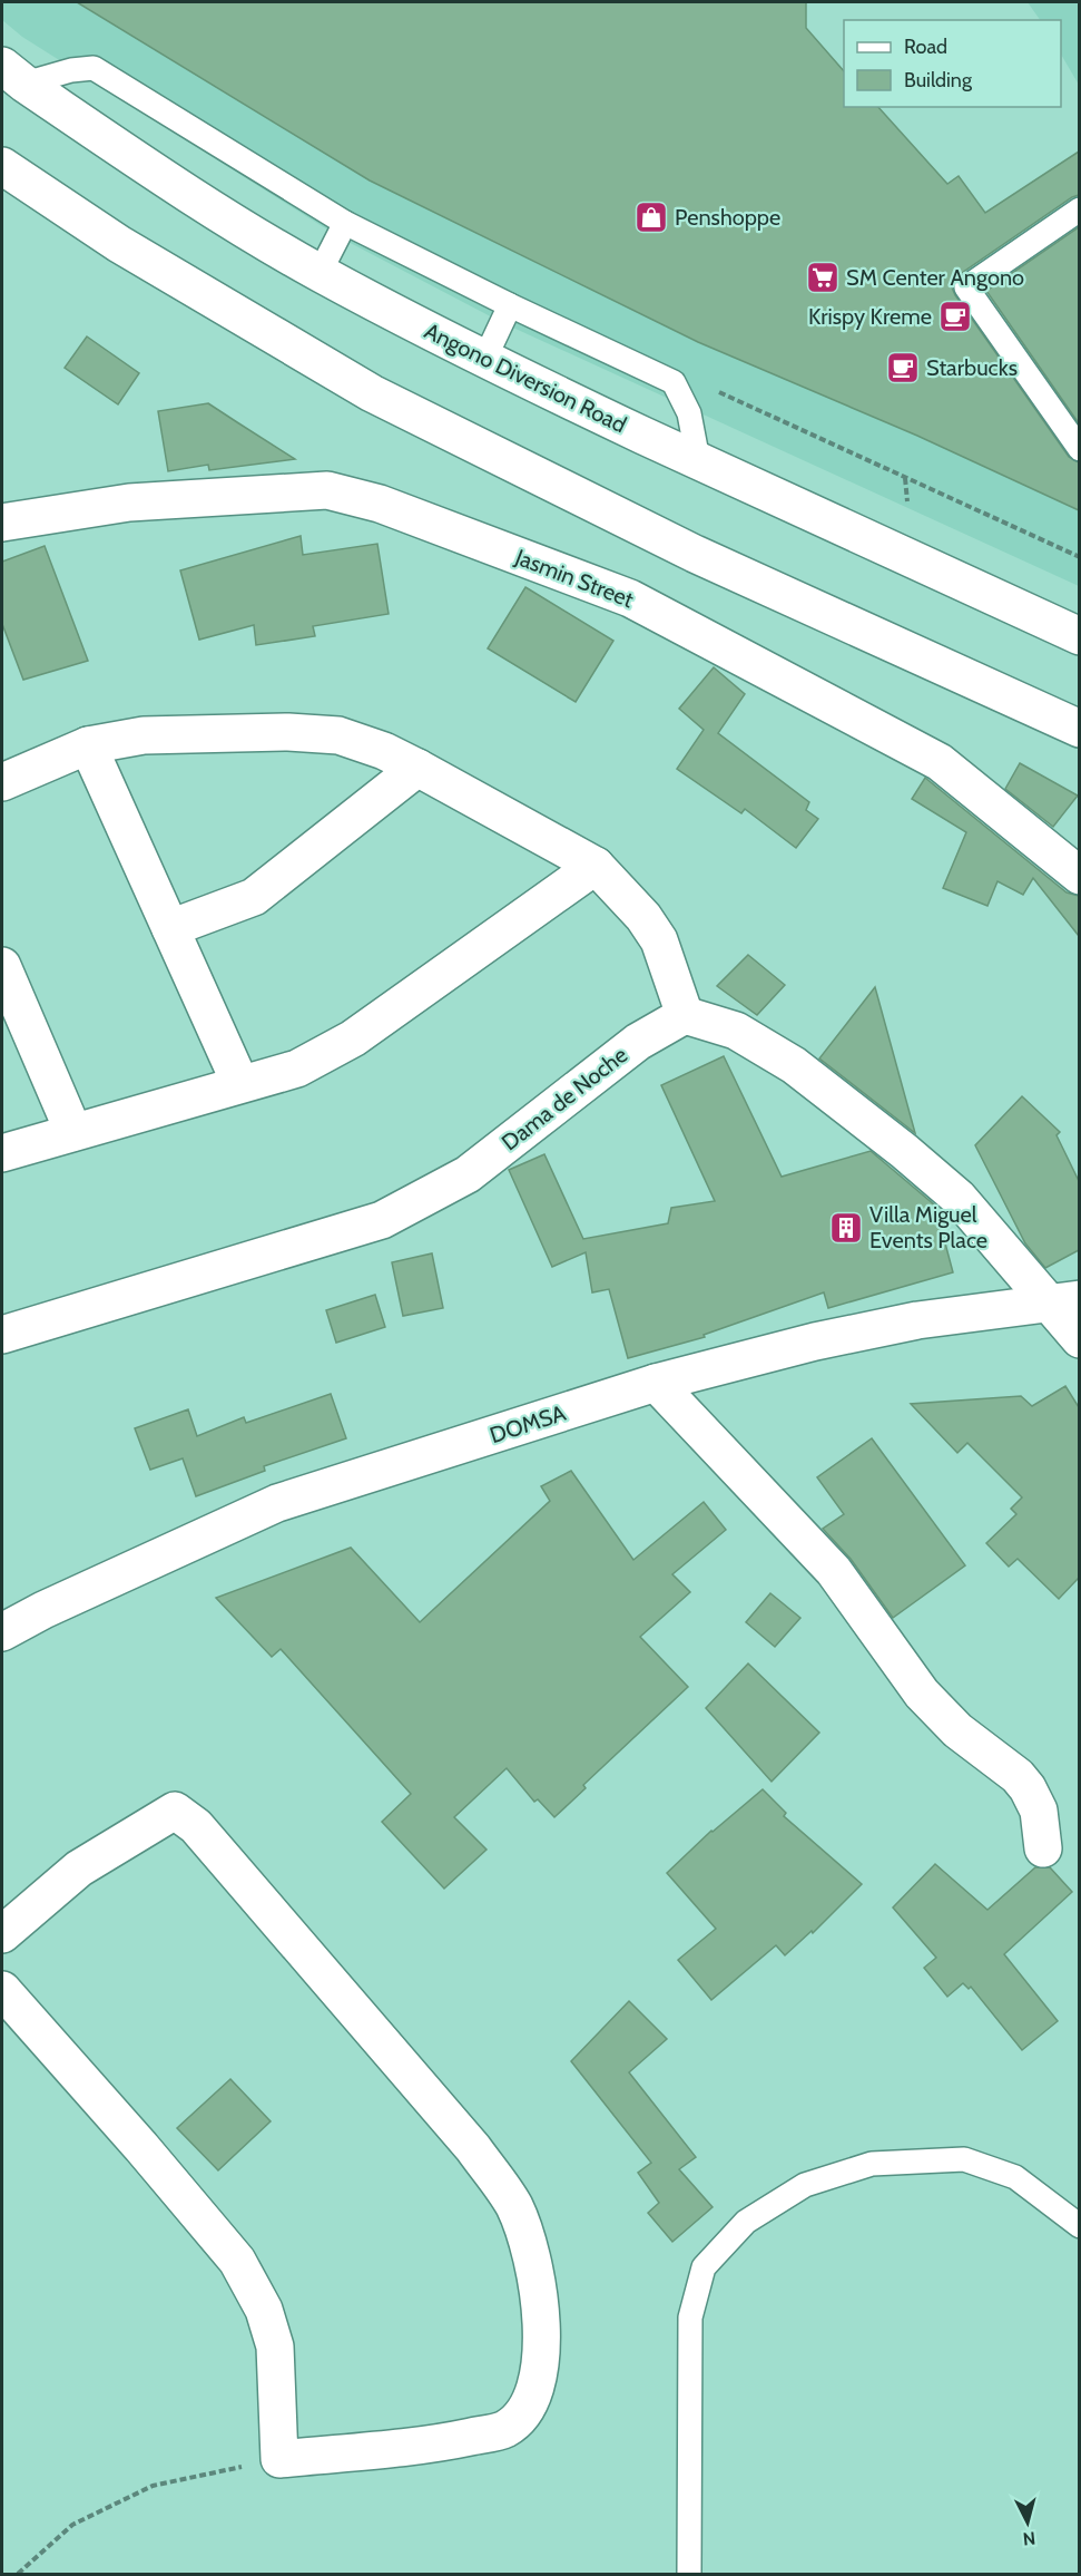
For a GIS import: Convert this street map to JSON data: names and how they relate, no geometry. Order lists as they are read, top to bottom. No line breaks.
{"streets":{"street":["Angono Diversion Road","Jasmin Street","Dama de Noche","DOMSA"]},"places":{"shop":["Penshoppe"],"supermarket":["SM Center Angono"],"cafe":["Krispy Kreme","Starbucks"],"building":["Villa Miguel Events Place"]},"legend":["Road","Building"],"north":"bottom"}
